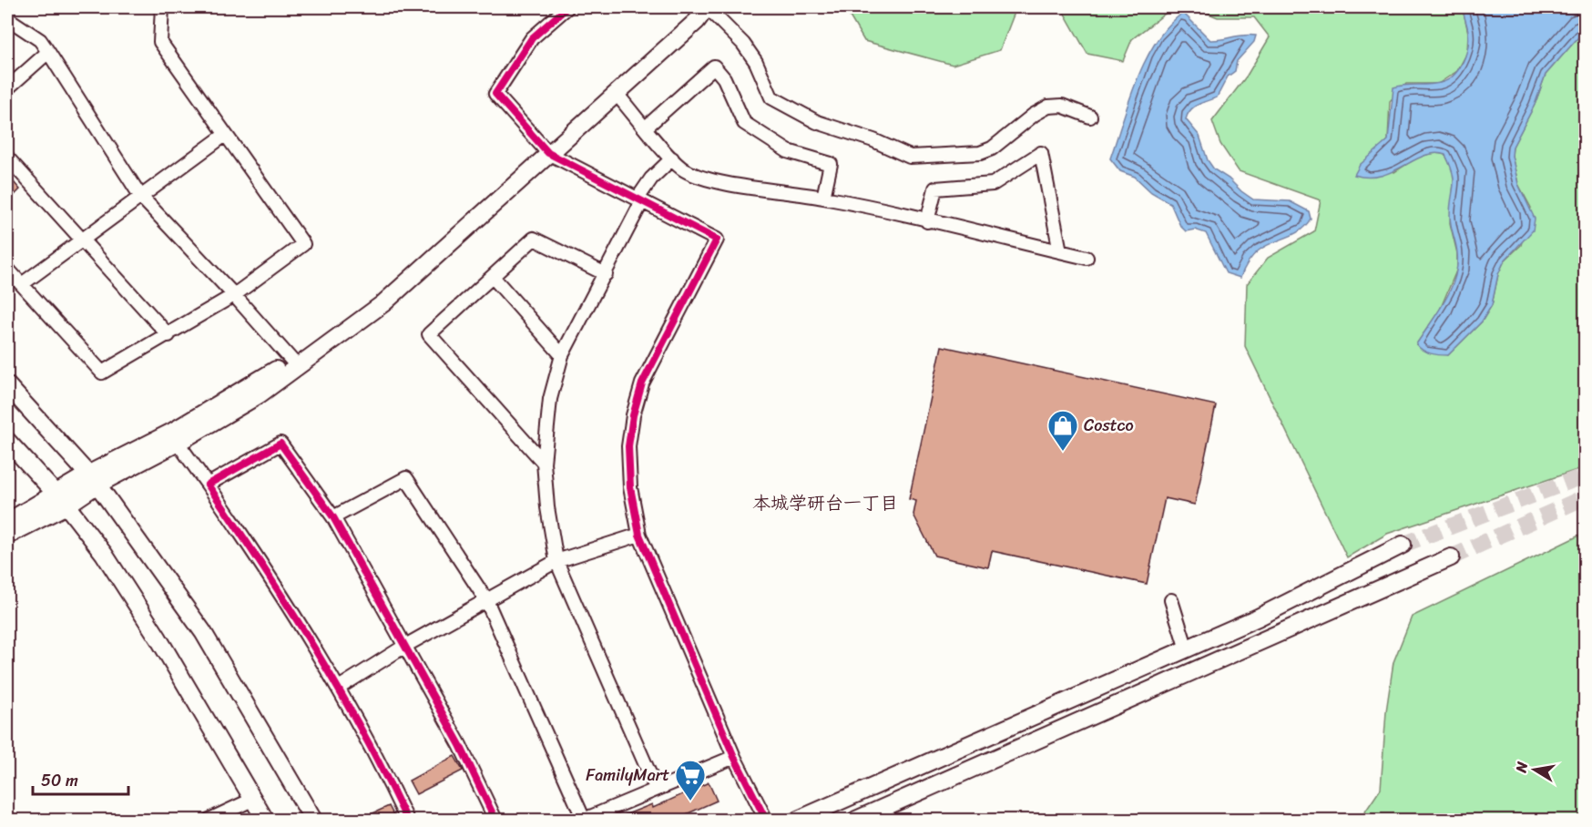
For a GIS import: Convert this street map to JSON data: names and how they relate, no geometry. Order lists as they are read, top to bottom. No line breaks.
{"districts":["本城学研台一丁目"],"places":{"shop":["Costco"],"supermarket":["FamilyMart"]},"scale_bar":"50 m","north":"left"}
